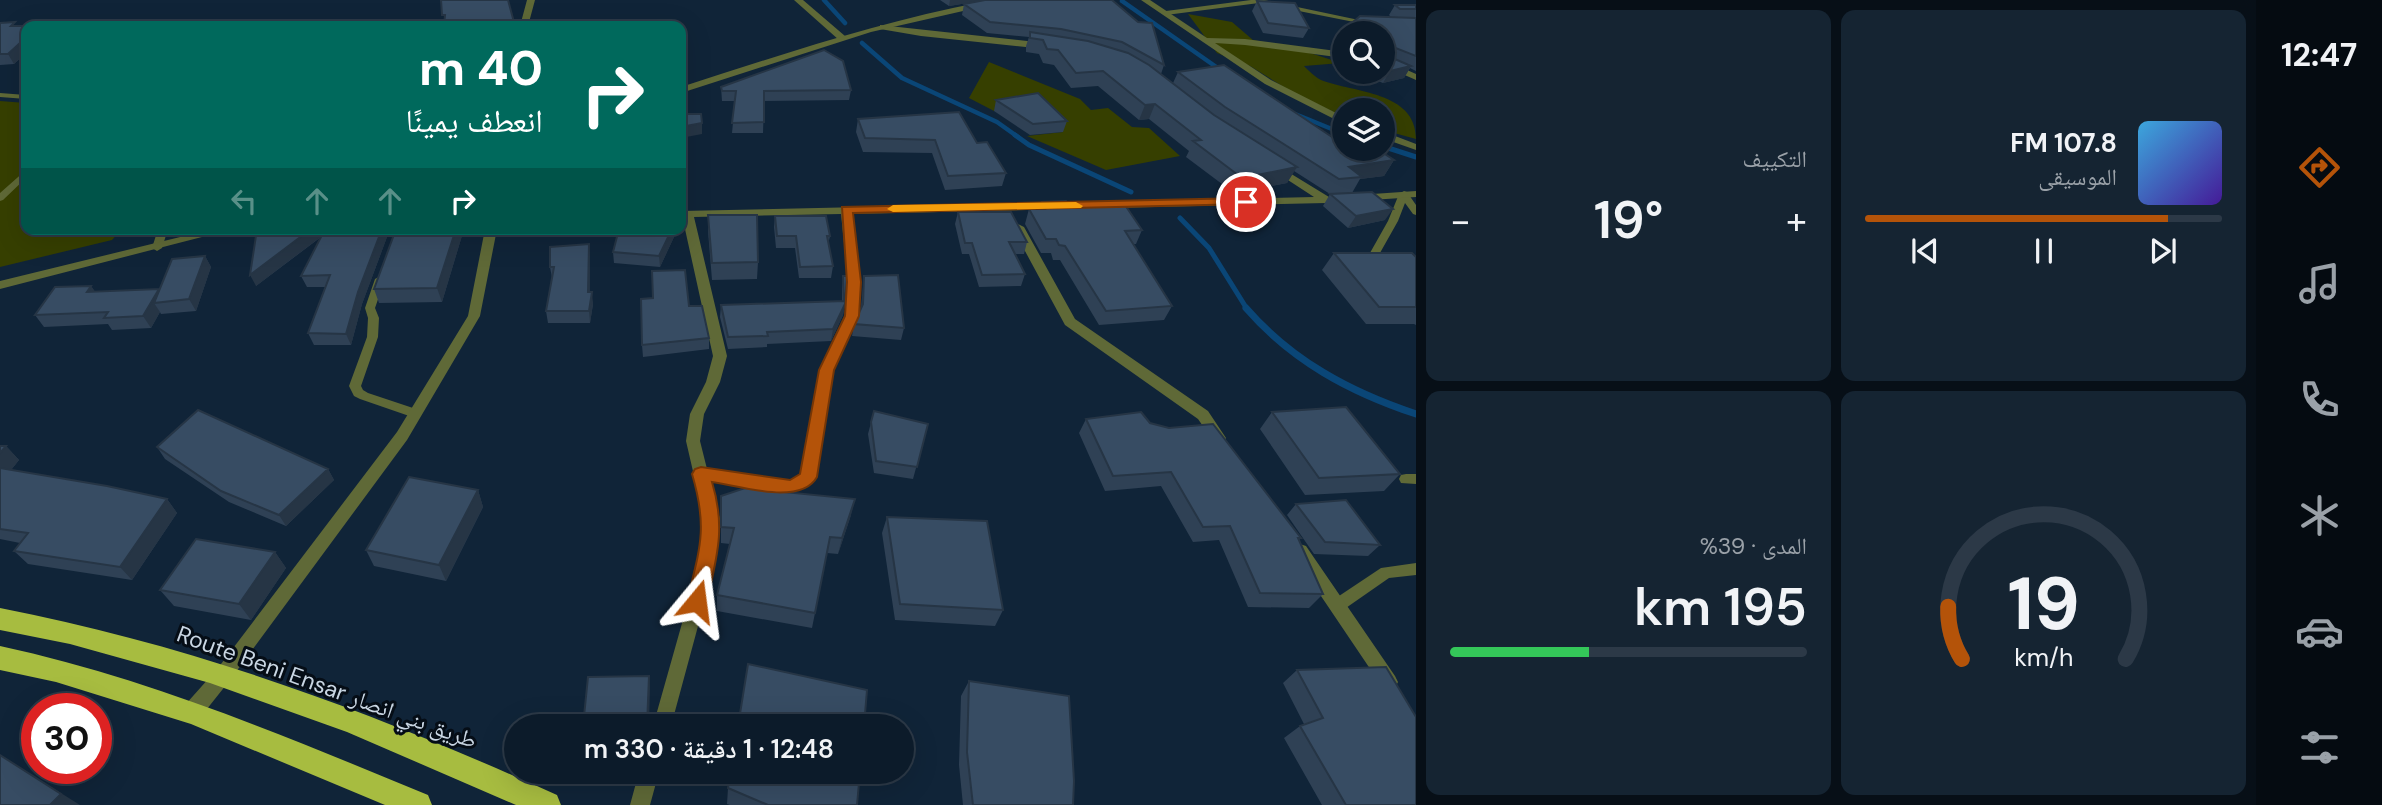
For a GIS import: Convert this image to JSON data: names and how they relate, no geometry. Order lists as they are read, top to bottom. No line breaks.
{"streets":{"highway":["Route Beni Ensar طريق بني انصار"]},"page":{"tabs":"12:47","tile":["التكييف",["المدى · 39%","195 km"]],"turn":["40 m","انعطف يمينًا"],"song":["107.8 FM","الموسيقى"],"heat":["−","19°","+"],"limit":"30","trip":"12:48 · 1 دقيقة · 330 m","gauge":["19","km/h"]}}
